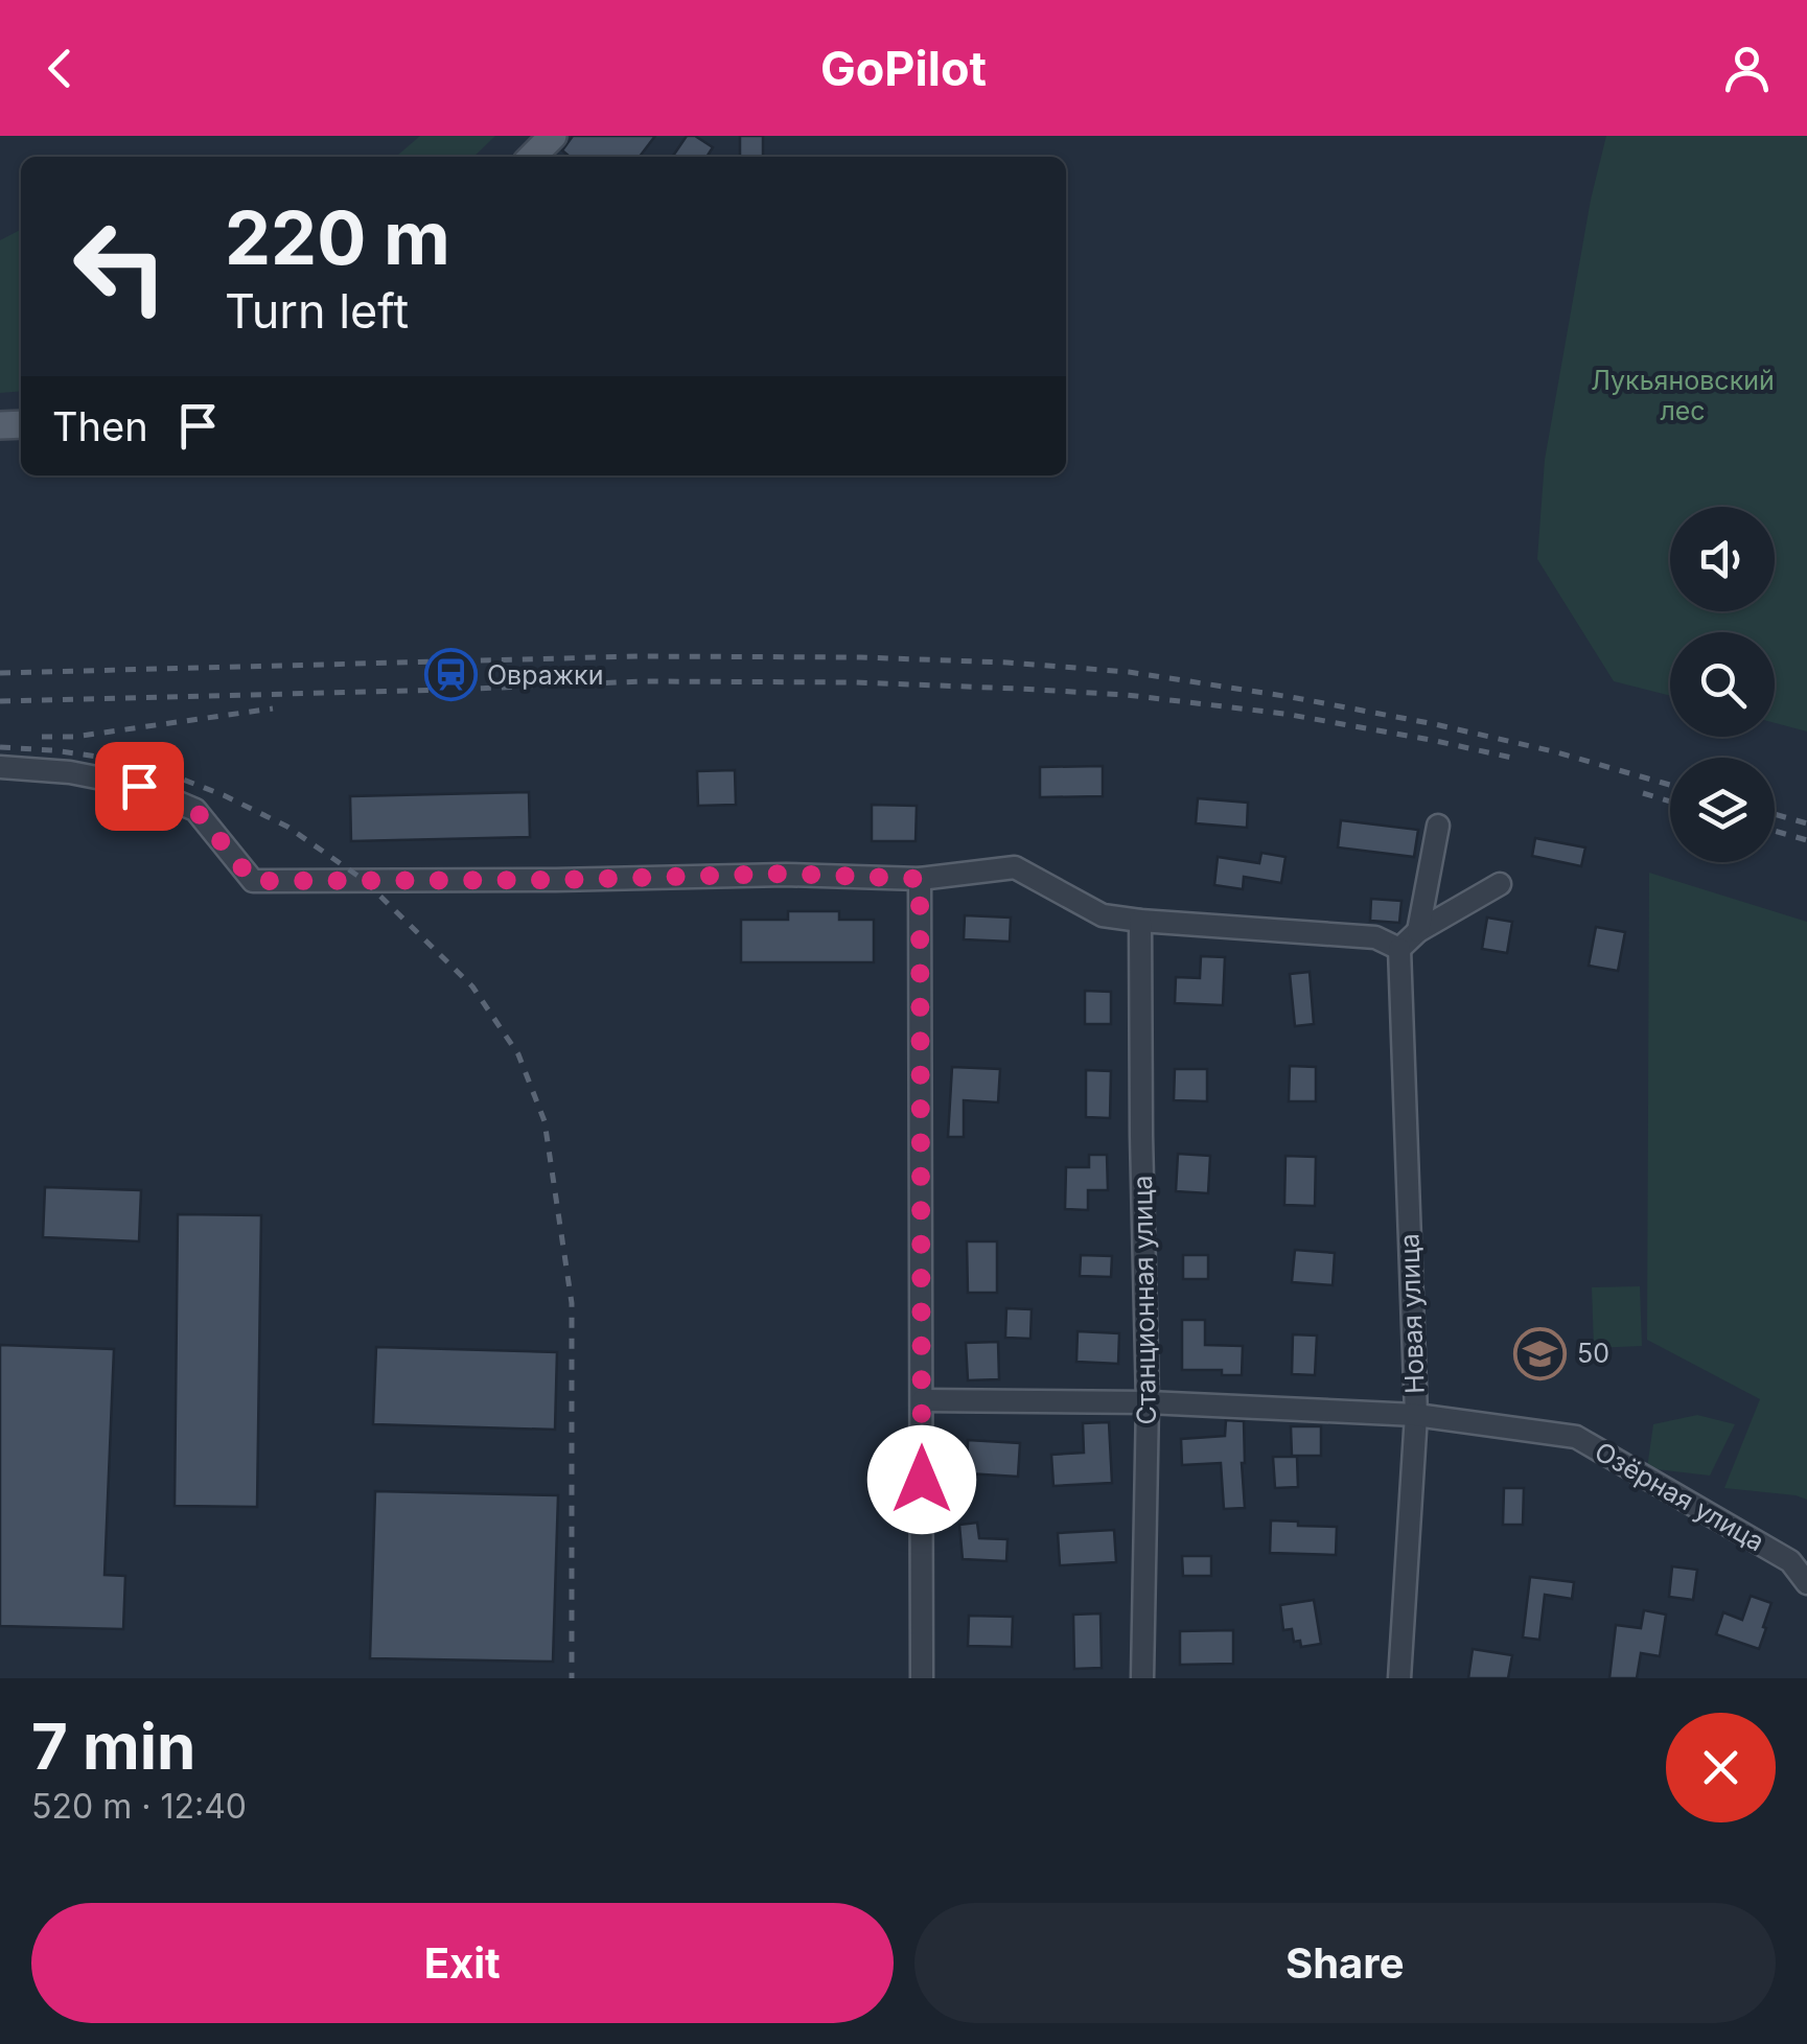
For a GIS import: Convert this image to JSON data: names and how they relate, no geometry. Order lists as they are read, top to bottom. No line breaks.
{"streets":{"street":["Станционная улица","Новая улица","Озёрная улица"]},"crossings":[["Станционная улица","Озёрная улица"],["Новая улица","Озёрная улица"]],"parks":["Лукьяновский лес"],"places":{"station":["Овражки"],"school or university":["50"]},"page":{"header":"GoPilot","turn":["220 m","Turn left"],"then":"Then","heading":["7 min","520 m · 12:40"],"buttons":["Exit","Share"]}}
